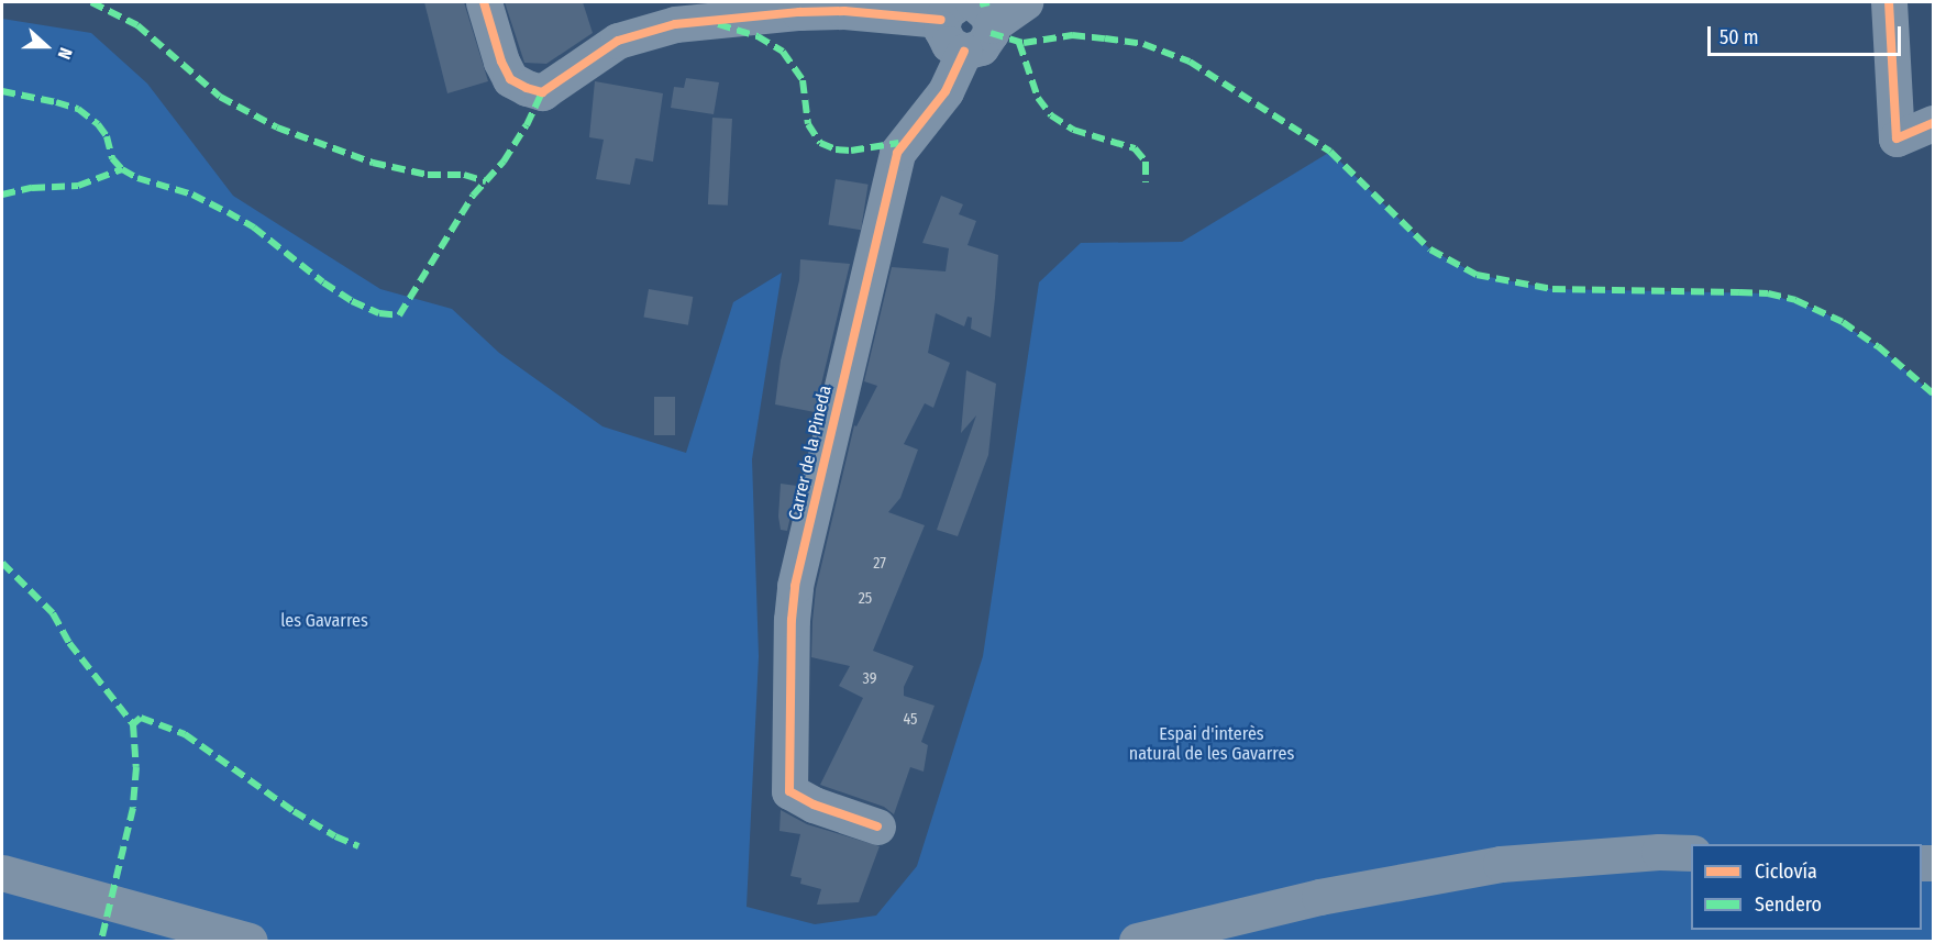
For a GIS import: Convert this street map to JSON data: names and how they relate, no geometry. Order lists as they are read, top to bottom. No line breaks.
{"streets":{"street":["Carrer de la Pineda"]},"parks":["les Gavarres","Espai d'interès natural de les Gavarres"],"house_numbers":["27","25","39","45"],"legend":["Ciclovía","Sendero"],"scale_bar":"50 m","north":"right"}
